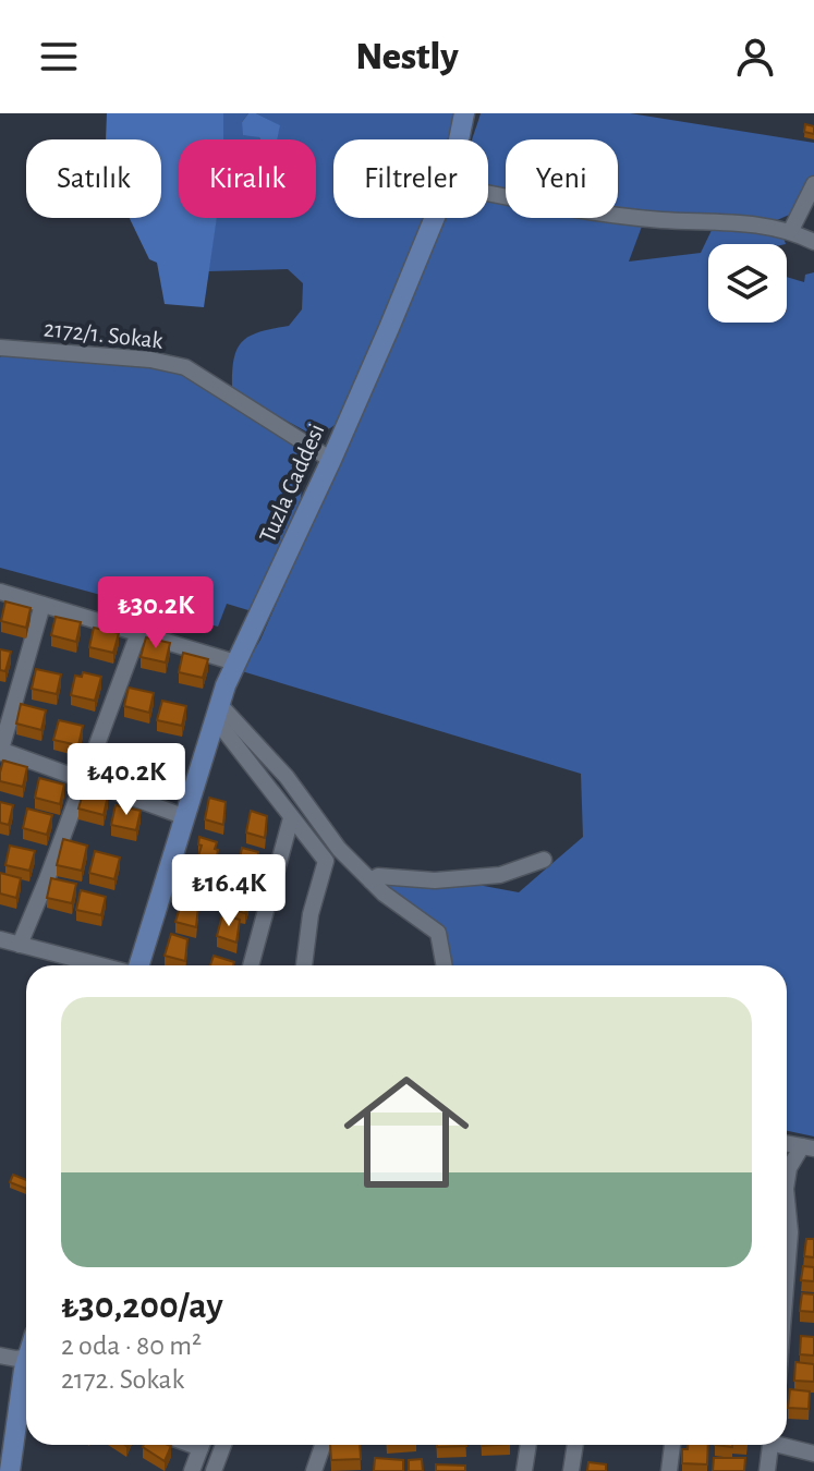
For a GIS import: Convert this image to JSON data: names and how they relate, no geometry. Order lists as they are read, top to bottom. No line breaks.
{"streets":{"main road":["Tuzla Caddesi"],"street":["2172/1. Sokak"]},"crossings":[["2172/1. Sokak","Tuzla Caddesi"]],"page":{"header":"Nestly","chip":["Satılık","Kiralık","Filtreler","Yeni"],"price":["₺30.2K","₺40.2K","₺16.4K"],"list":[{"name":"₺30,200/ay","note":"2 oda · 80 m² · 2172. Sokak"}]}}
